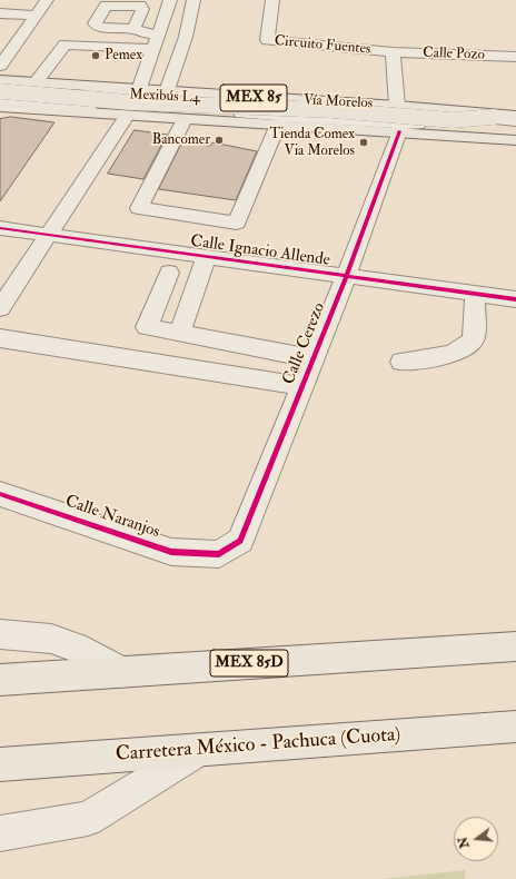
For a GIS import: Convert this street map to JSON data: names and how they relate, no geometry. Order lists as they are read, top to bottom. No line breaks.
{"streets":{"main road":["MEX 85","Vía Morelos","MEX 85D","Carretera México - Pachuca (Cuota)"],"street":["Circuito Fuentes","Calle Pozo","Mexibús L4","Calle Ignacio Allende","Calle Cerezo","Calle Naranjos"]},"crossings":[["Circuito Fuentes","Calle Pozo"],["Mexibús L4","Vía Morelos"],["Vía Morelos","Calle Cerezo"],["Calle Ignacio Allende","Calle Cerezo"],["Calle Cerezo","Calle Naranjos"]],"places":["Pemex","Bancomer","Tienda Comex Via Morelos"],"north":"left"}
